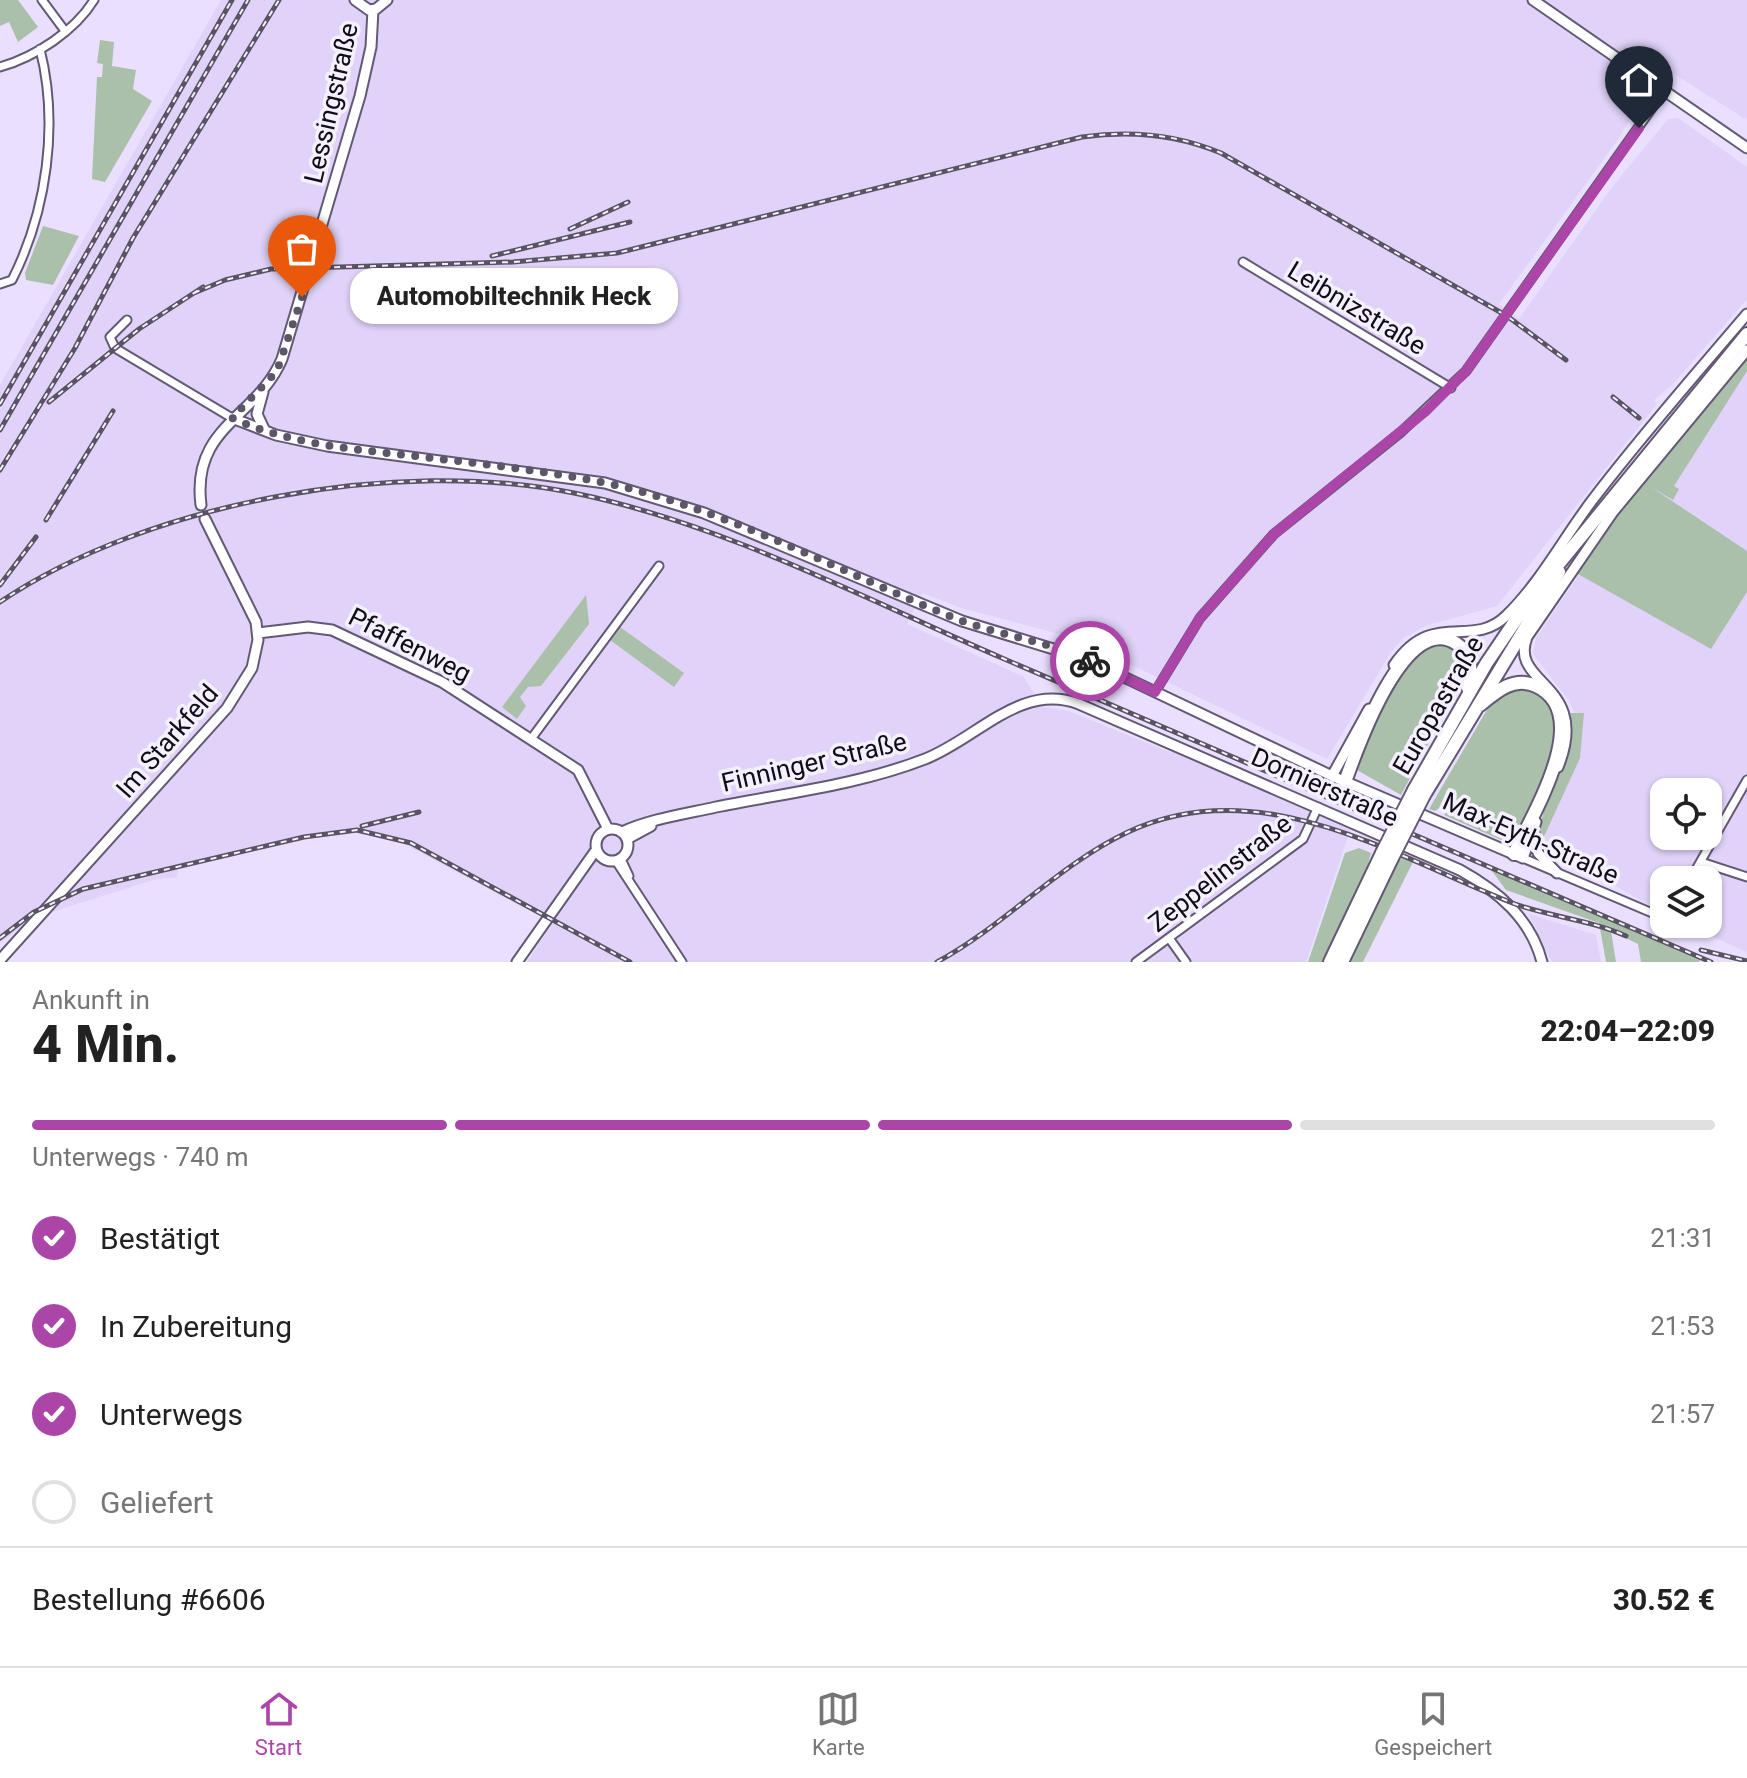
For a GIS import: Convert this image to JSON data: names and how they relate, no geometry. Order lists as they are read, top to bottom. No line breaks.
{"streets":{"highway":["Europastraße"],"street":["Lessingstraße","Leibnizstraße","Pfaffenweg","Im Starkfeld","Finninger Straße","Dornierstraße","Max-Eyth-Straße","Zeppelinstraße"]},"crossings":[["Lessingstraße","Max-Eyth-Straße"],["Pfaffenweg","Im Starkfeld"],["Pfaffenweg","Finninger Straße"],["Finninger Straße","Dornierstraße"],["Dornierstraße","Zeppelinstraße"]],"places":["Automobiltechnik Heck"],"page":{"bubble":"Automobiltechnik Heck","heading":["4 Min.","Ankunft in","22:04–22:09"],"panel":["Bestellung #6606","30.52 €"],"bar":"Unterwegs · 740 m","list":[["Bestätigt","21:31"],["In Zubereitung","21:53"],["Unterwegs","21:57"],"Geliefert"],"tabs":["Start","Karte","Gespeichert"]}}
